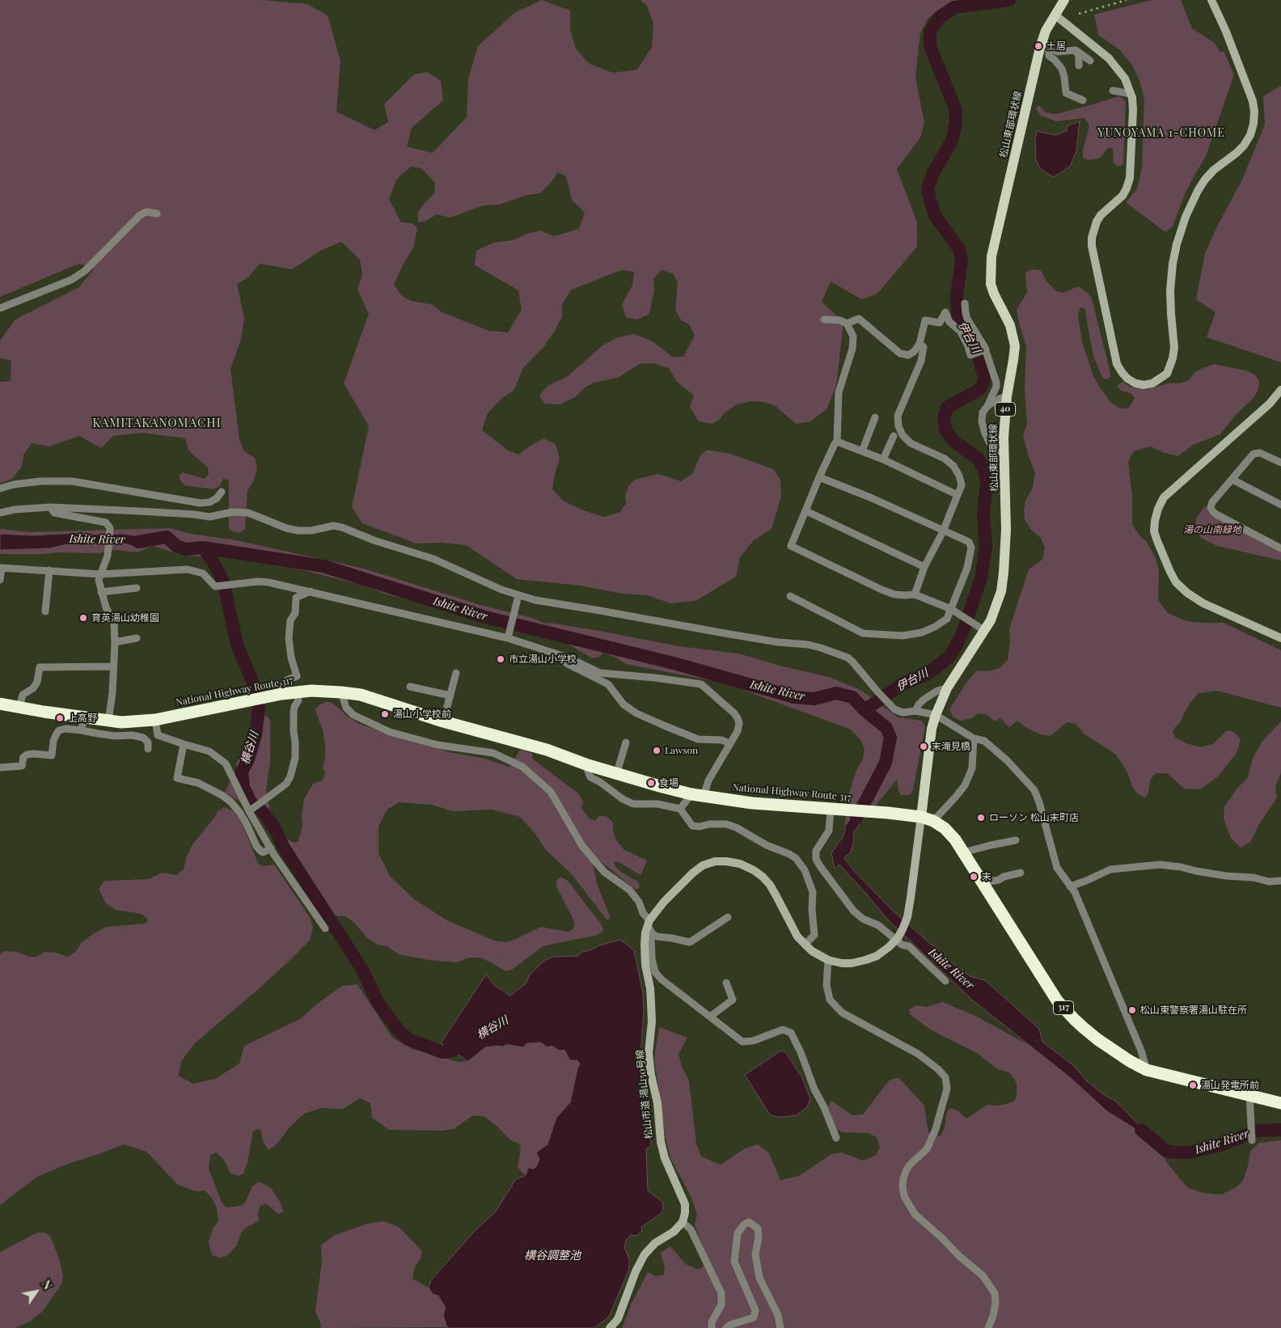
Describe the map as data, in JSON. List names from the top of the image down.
{
  "streets": {
    "highway": ["National Highway Route 317", "317"],
    "main road": ["松山東部環状線", "40"],
    "street": ["松山市道 湯山50号線"]
  },
  "crossings": [
    ["松山東部環状線", "National Highway Route 317"]
  ],
  "districts": ["YUNOYAMA 1-CHOME", "KAMITAKANOMACHI"],
  "water": [
    "伊台川",
    "Ishite River",
    "横谷川",
    "横谷調整池"
  ],
  "parks": ["湯の山南緑地"],
  "places": [
    "土居",
    "育英湯山幼稚園",
    "市立湯山小学校",
    "湯山小学校前",
    "上高野",
    "末滝見橋",
    "Lawson",
    "食場",
    "ローソン 松山末町店",
    "末",
    "松山東警察署湯山駐在所",
    "湯山発電所前"
  ],
  "north": "top right"
}
